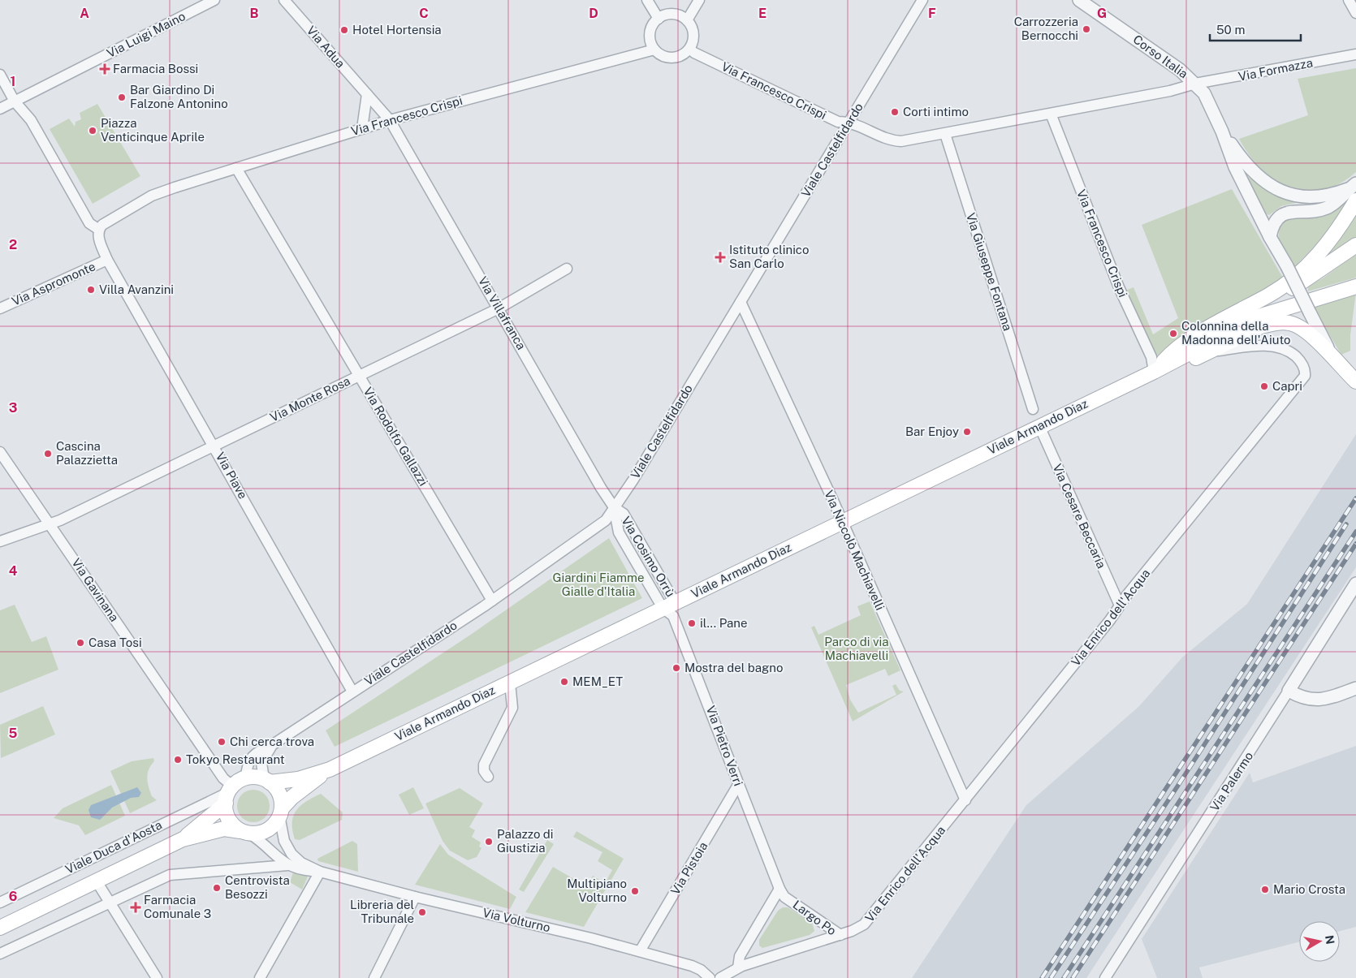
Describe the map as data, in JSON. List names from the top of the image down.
{
  "streets": {
    "main road": ["Viale Armando Diaz", "Viale Duca d'Aosta"],
    "street": [
      "Via Luigi Maino",
      "Via Adua",
      "Corso Italia",
      "Via Formazza",
      "Via Francesco Crispi",
      "Viale Castelfidardo",
      "Via Giuseppe Fontana",
      "Via Aspromonte",
      "Via Villafranca",
      "Via Monte Rosa",
      "Via Rodolfo Gallazzi",
      "Via Piave",
      "Via Cesare Beccaria",
      "Via Niccolò Machiavelli",
      "Via Cosimo Orrù",
      "Via Gavinana",
      "Via Enrico dell'Acqua",
      "Via Pietro Verri",
      "Via Palermo",
      "Via Pistoia",
      "Largo Po",
      "Via Volturno"
    ]
  },
  "crossings": [
    ["Via Adua", "Via Francesco Crispi"],
    ["Via Adua", "Via Villafranca"],
    ["Corso Italia", "Via Formazza"],
    ["Corso Italia", "Via Francesco Crispi"],
    ["Via Formazza", "Via Francesco Crispi"],
    ["Via Francesco Crispi", "Viale Castelfidardo"],
    ["Via Francesco Crispi", "Via Giuseppe Fontana"],
    ["Via Francesco Crispi", "Via Villafranca"],
    ["Via Francesco Crispi", "Viale Armando Diaz"],
    ["Via Francesco Crispi", "Via Rodolfo Gallazzi"],
    ["Viale Castelfidardo", "Via Villafranca"],
    ["Viale Castelfidardo", "Viale Armando Diaz"],
    ["Viale Castelfidardo", "Via Rodolfo Gallazzi"],
    ["Viale Castelfidardo", "Via Piave"],
    ["Viale Castelfidardo", "Via Niccolò Machiavelli"],
    ["Viale Castelfidardo", "Via Cosimo Orrù"],
    ["Viale Castelfidardo", "Via Gavinana"],
    ["Viale Castelfidardo", "Viale Duca d'Aosta"],
    ["Via Aspromonte", "Via Piave"],
    ["Via Villafranca", "Via Monte Rosa"],
    ["Via Villafranca", "Via Cosimo Orrù"],
    ["Via Monte Rosa", "Via Rodolfo Gallazzi"],
    ["Via Monte Rosa", "Via Piave"],
    ["Via Monte Rosa", "Via Gavinana"],
    ["Viale Armando Diaz", "Via Cesare Beccaria"],
    ["Viale Armando Diaz", "Via Niccolò Machiavelli"],
    ["Viale Armando Diaz", "Via Cosimo Orrù"],
    ["Viale Armando Diaz", "Via Gavinana"],
    ["Viale Armando Diaz", "Via Pietro Verri"],
    ["Viale Armando Diaz", "Viale Duca d'Aosta"],
    ["Via Cesare Beccaria", "Via Enrico dell'Acqua"],
    ["Via Niccolò Machiavelli", "Via Enrico dell'Acqua"],
    ["Via Cosimo Orrù", "Via Pietro Verri"],
    ["Via Gavinana", "Viale Duca d'Aosta"],
    ["Via Enrico dell'Acqua", "Largo Po"],
    ["Via Pietro Verri", "Via Pistoia"],
    ["Via Pietro Verri", "Largo Po"],
    ["Via Pistoia", "Via Volturno"]
  ],
  "parks": ["Giardini Fiamme Gialle d'Italia", "Parco di via Machiavelli"],
  "places": {
    "other": [
      "Carrozzeria Bernocchi",
      "Hotel Hortensia",
      "Bar Giardino Di Falzone Antonino",
      "Corti intimo",
      "Piazza Venticinque Aprile",
      "Villa Avanzini",
      "Colonnina della Madonna dell'Aiuto",
      "Capri",
      "Bar Enjoy",
      "Cascina Palazzietta",
      "il... Pane",
      "Casa Tosi",
      "Mostra del bagno",
      "MEM_ET",
      "Chi cerca trova",
      "Tokyo Restaurant",
      "Palazzo di Giustizia",
      "Centrovista Besozzi",
      "Mario Crosta",
      "Multipiano Volturno",
      "Libreria del Tribunale"
    ],
    "health": ["Farmacia Bossi", "Istituto clinico San Carlo", "Farmacia Comunale 3"]
  },
  "scale_bar": "50 m",
  "north": "right",
  "grid": {
    "columns": [
      "A",
      "B",
      "C",
      "D",
      "E",
      "F",
      "G"
    ],
    "rows": [
      "1",
      "2",
      "3",
      "4",
      "5",
      "6"
    ]
  }
}
